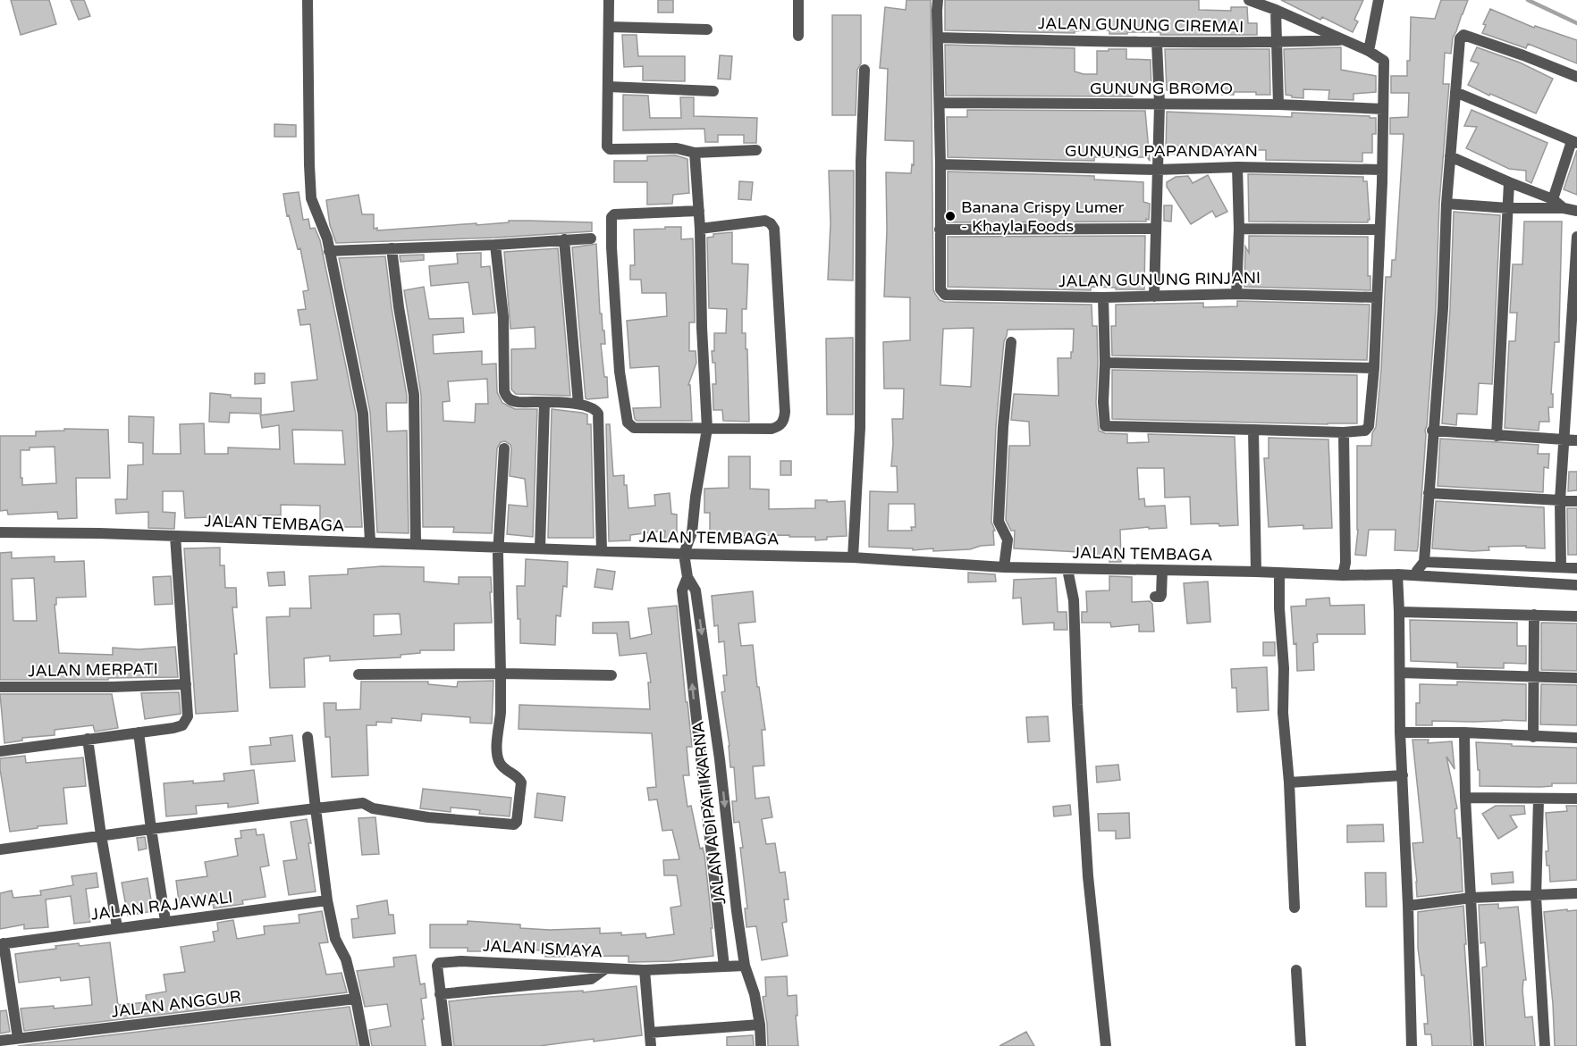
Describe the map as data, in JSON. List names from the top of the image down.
{
  "streets": {
    "street": [
      "JALAN GUNUNG CIREMAI",
      "GUNUNG BROMO",
      "GUNUNG PAPANDAYAN",
      "JALAN GUNUNG RINJANI",
      "JALAN TEMBAGA",
      "JALAN MERPATI",
      "JALAN ADIPATI KARNA",
      "JALAN RAJAWALI",
      "JALAN ISMAYA",
      "JALAN ANGGUR"
    ]
  },
  "crossings": [
    ["JALAN TEMBAGA", "JALAN ADIPATI KARNA"],
    ["JALAN ADIPATI KARNA", "JALAN ISMAYA"]
  ],
  "places": ["Banana Crispy Lumer - Khayla Foods"]
}
